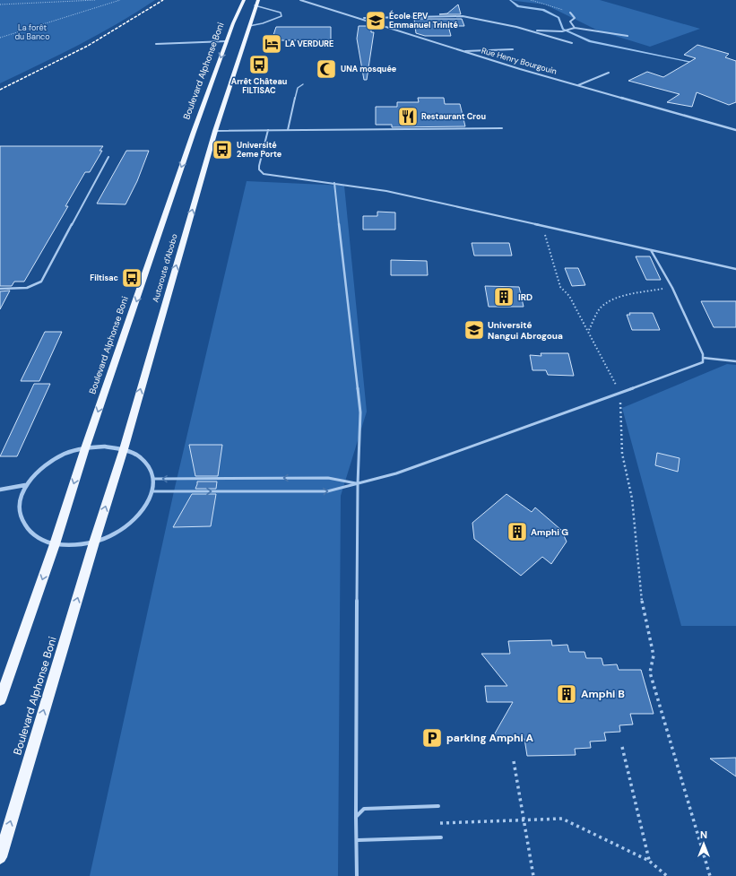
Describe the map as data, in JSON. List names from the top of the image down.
{
  "streets": {
    "main road": ["Boulevard Alphonse Boni", "Autoroute d'Abobo"],
    "street": ["Rue Henry Bourgouin"]
  },
  "crossings": [
    ["Boulevard Alphonse Boni", "Autoroute d'Abobo"]
  ],
  "one_way": ["Autoroute d'Abobo"],
  "parks": ["La forêt du Banco"],
  "places": {
    "school or university": ["École EPV Emmanuel Trinité", "Université Nangui Abrogoua"],
    "hotel": ["LA VERDURE"],
    "bus stop": ["Arrêt Château FILTISAC", "Université 2eme Porte", "Filtisac"],
    "mosque": ["UNA mosquée"],
    "restaurant": ["Restaurant Crou"],
    "building": ["IRD", "Amphi G", "Amphi B"],
    "parking": ["parking Amphi A"]
  },
  "north": "top"
}
